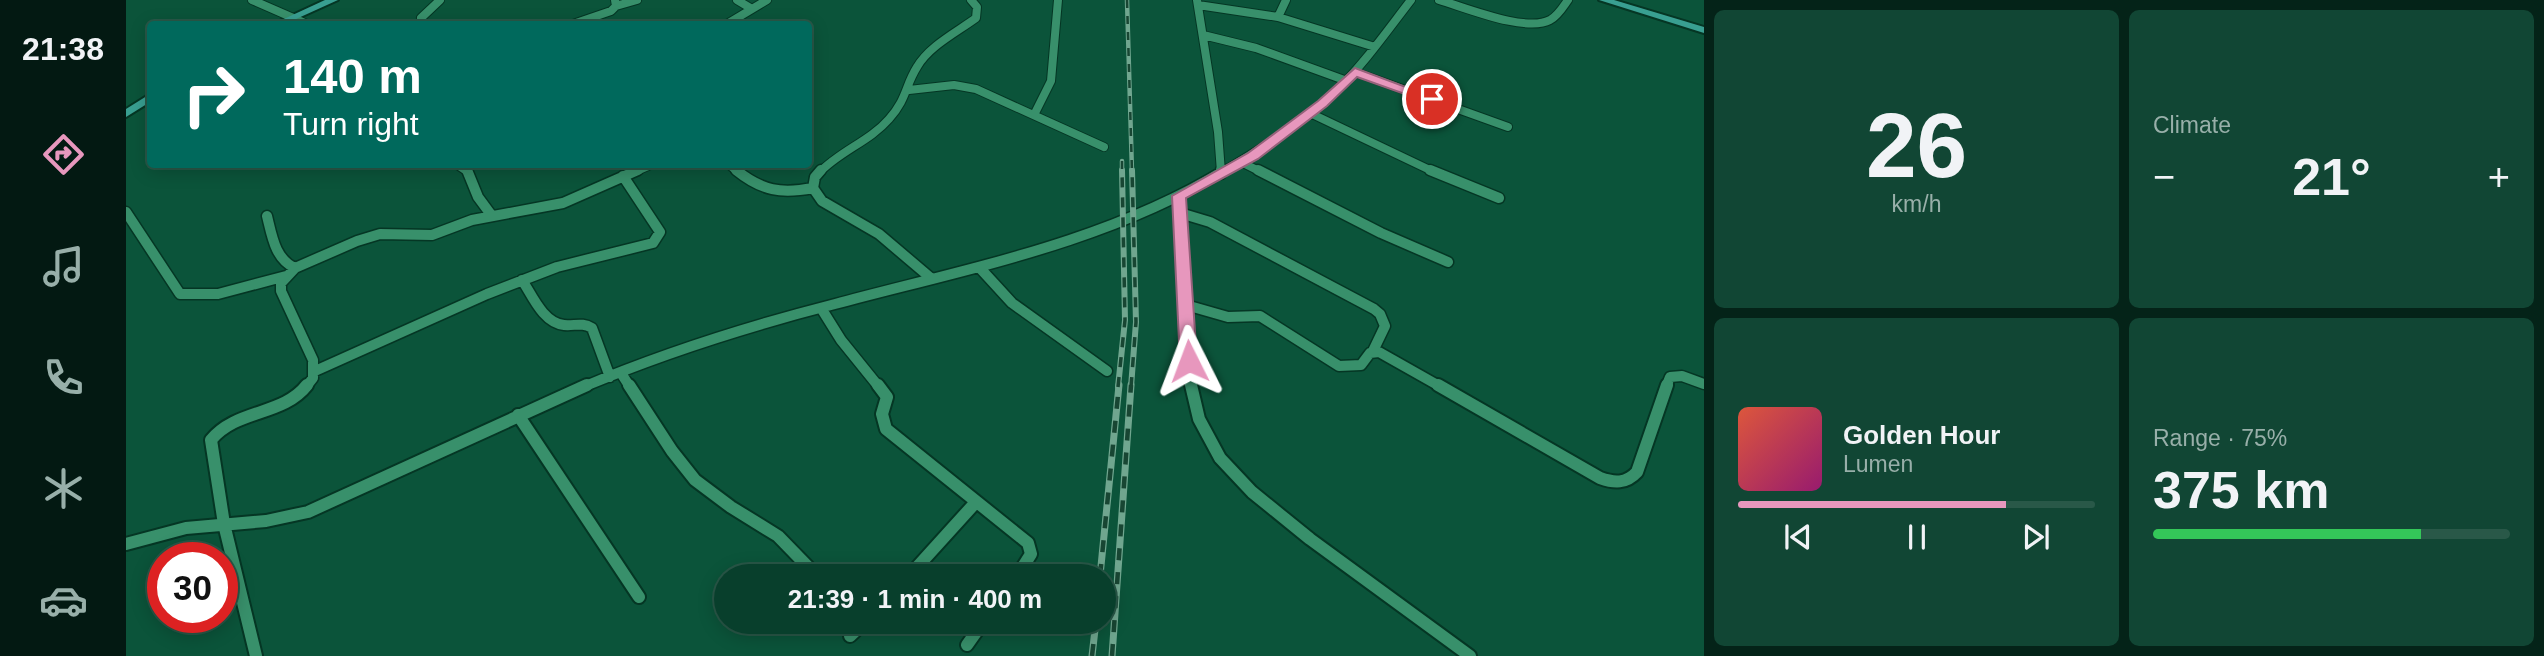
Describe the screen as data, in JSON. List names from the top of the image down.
{
  "page": {
    "tabs": "21:38",
    "tile": [
      ["26", "km/h"],
      "Climate",
      ["Range · 75%", "375 km"]
    ],
    "turn": ["140 m", "Turn right"],
    "heat": ["−", "21°", "+"],
    "song": ["Golden Hour", "Lumen"],
    "limit": "30",
    "trip": "21:39 · 1 min · 400 m"
  }
}
